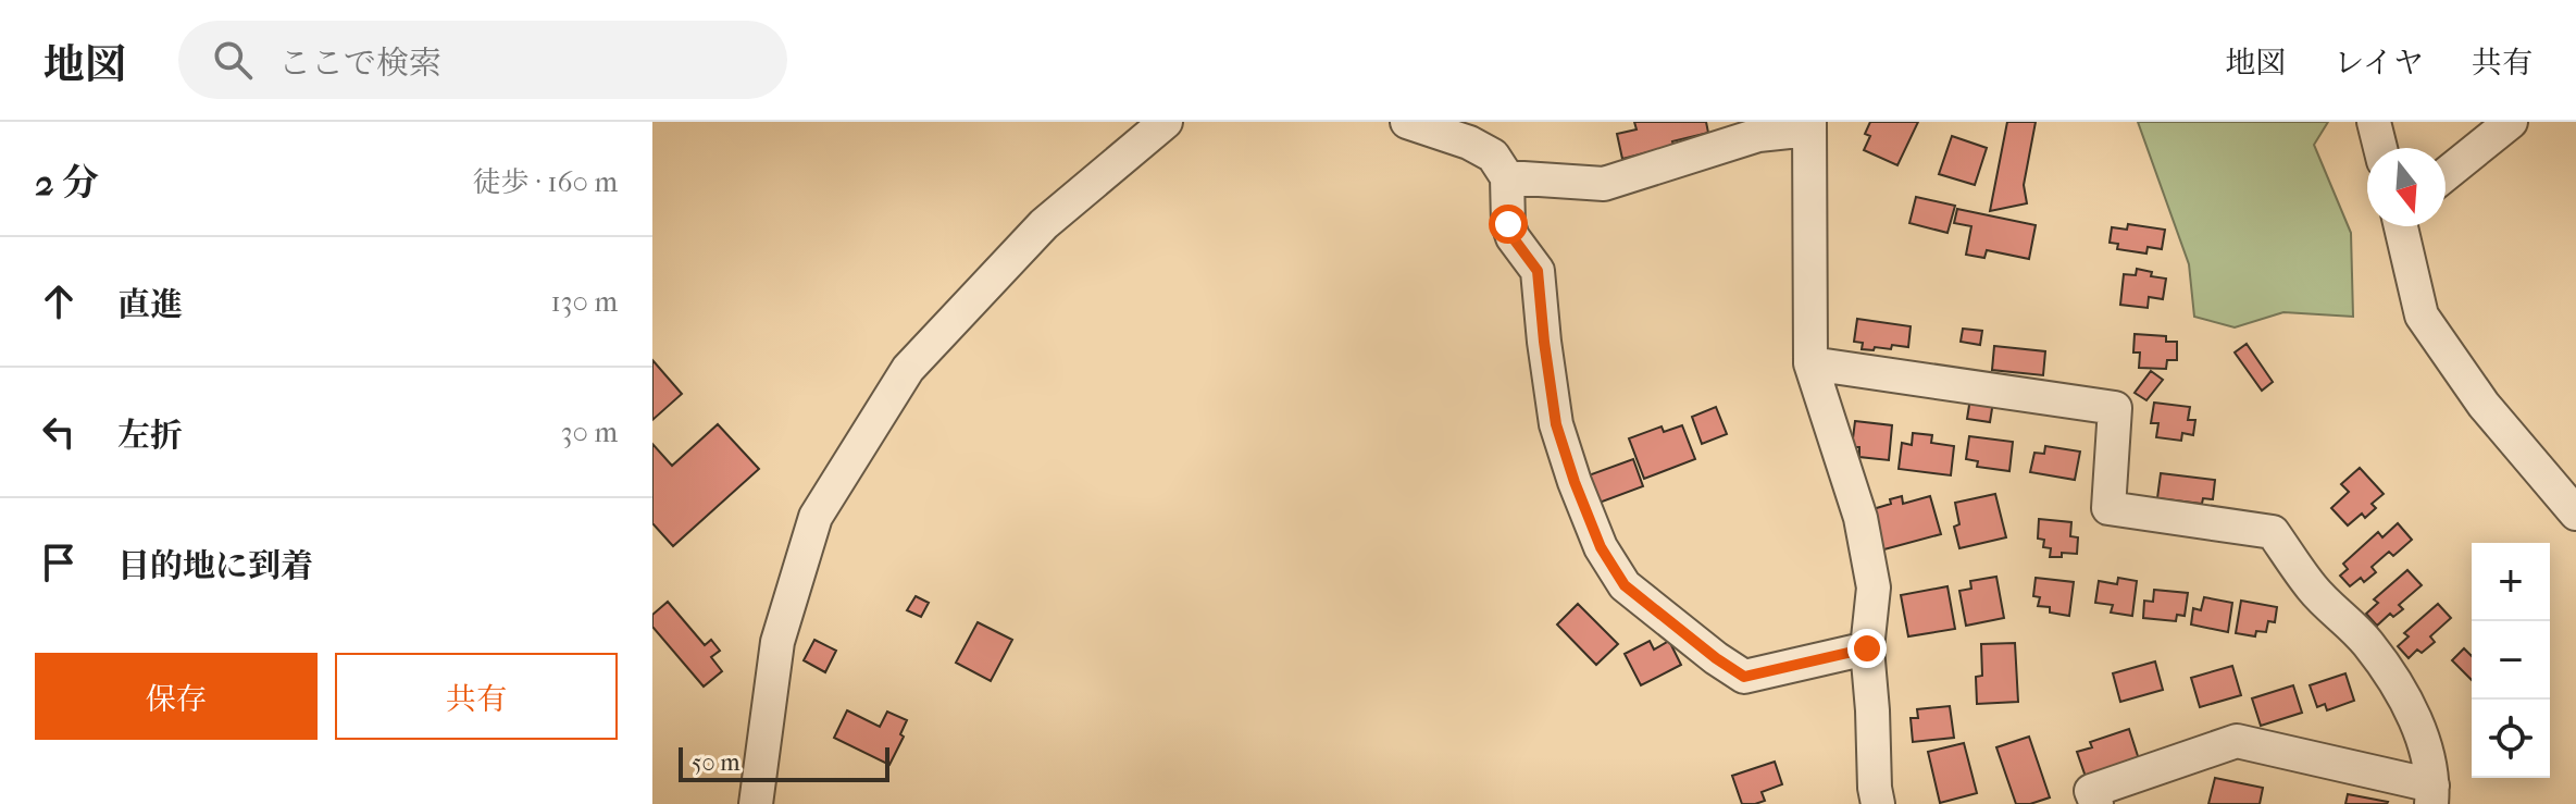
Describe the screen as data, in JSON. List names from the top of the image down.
{
  "scale_bar": "50 m",
  "north": "bottom",
  "page": {
    "header": "地図",
    "search": "ここで検索",
    "nav": ["地図", "レイヤ", "共有"],
    "heading": ["2 分", "徒歩 · 160 m"],
    "list": [
      ["直進", "130 m"],
      ["左折", "30 m"],
      "目的地に到着"
    ],
    "map_buttons": ["+", "−"],
    "buttons": ["保存", "共有"],
    "scale": "50 m"
  }
}
